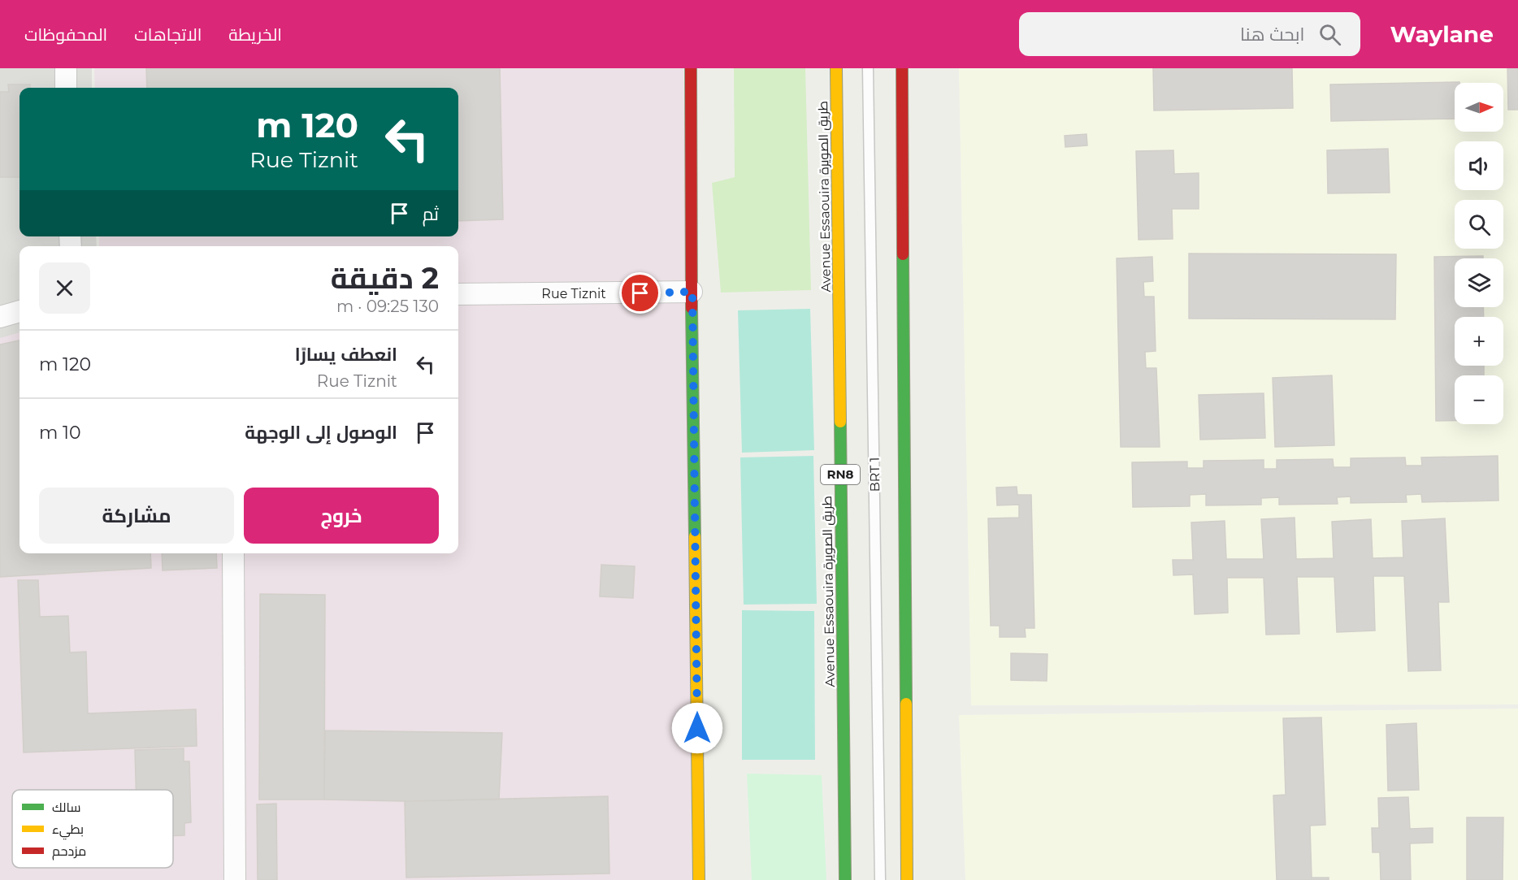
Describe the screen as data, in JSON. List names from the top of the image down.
{
  "streets": {
    "main road": ["Avenue Essaouira طريق الصويرة", "RN8"],
    "street": ["Rue Tiznit"],
    "lane": ["BRT 1"]
  },
  "legend": ["سالك", "بطيء", "مزدحم"],
  "north": "right",
  "page": {
    "header": "Waylane",
    "search": "ابحث هنا",
    "nav": ["الخريطة", "الاتجاهات", "المحفوظات"],
    "map_buttons": ["+", "−"],
    "turn": ["120 m", "Rue Tiznit"],
    "then": "ثم",
    "heading": ["2 دقيقة", "130 m · 09:25"],
    "list": [
      {
        "name": "انعطف يسارًا",
        "note": "Rue Tiznit",
        "value": "120 m"
      },
      {
        "name": "الوصول إلى الوجهة",
        "value": "10 m"
      }
    ],
    "buttons": ["خروج", "مشاركة"]
  }
}
